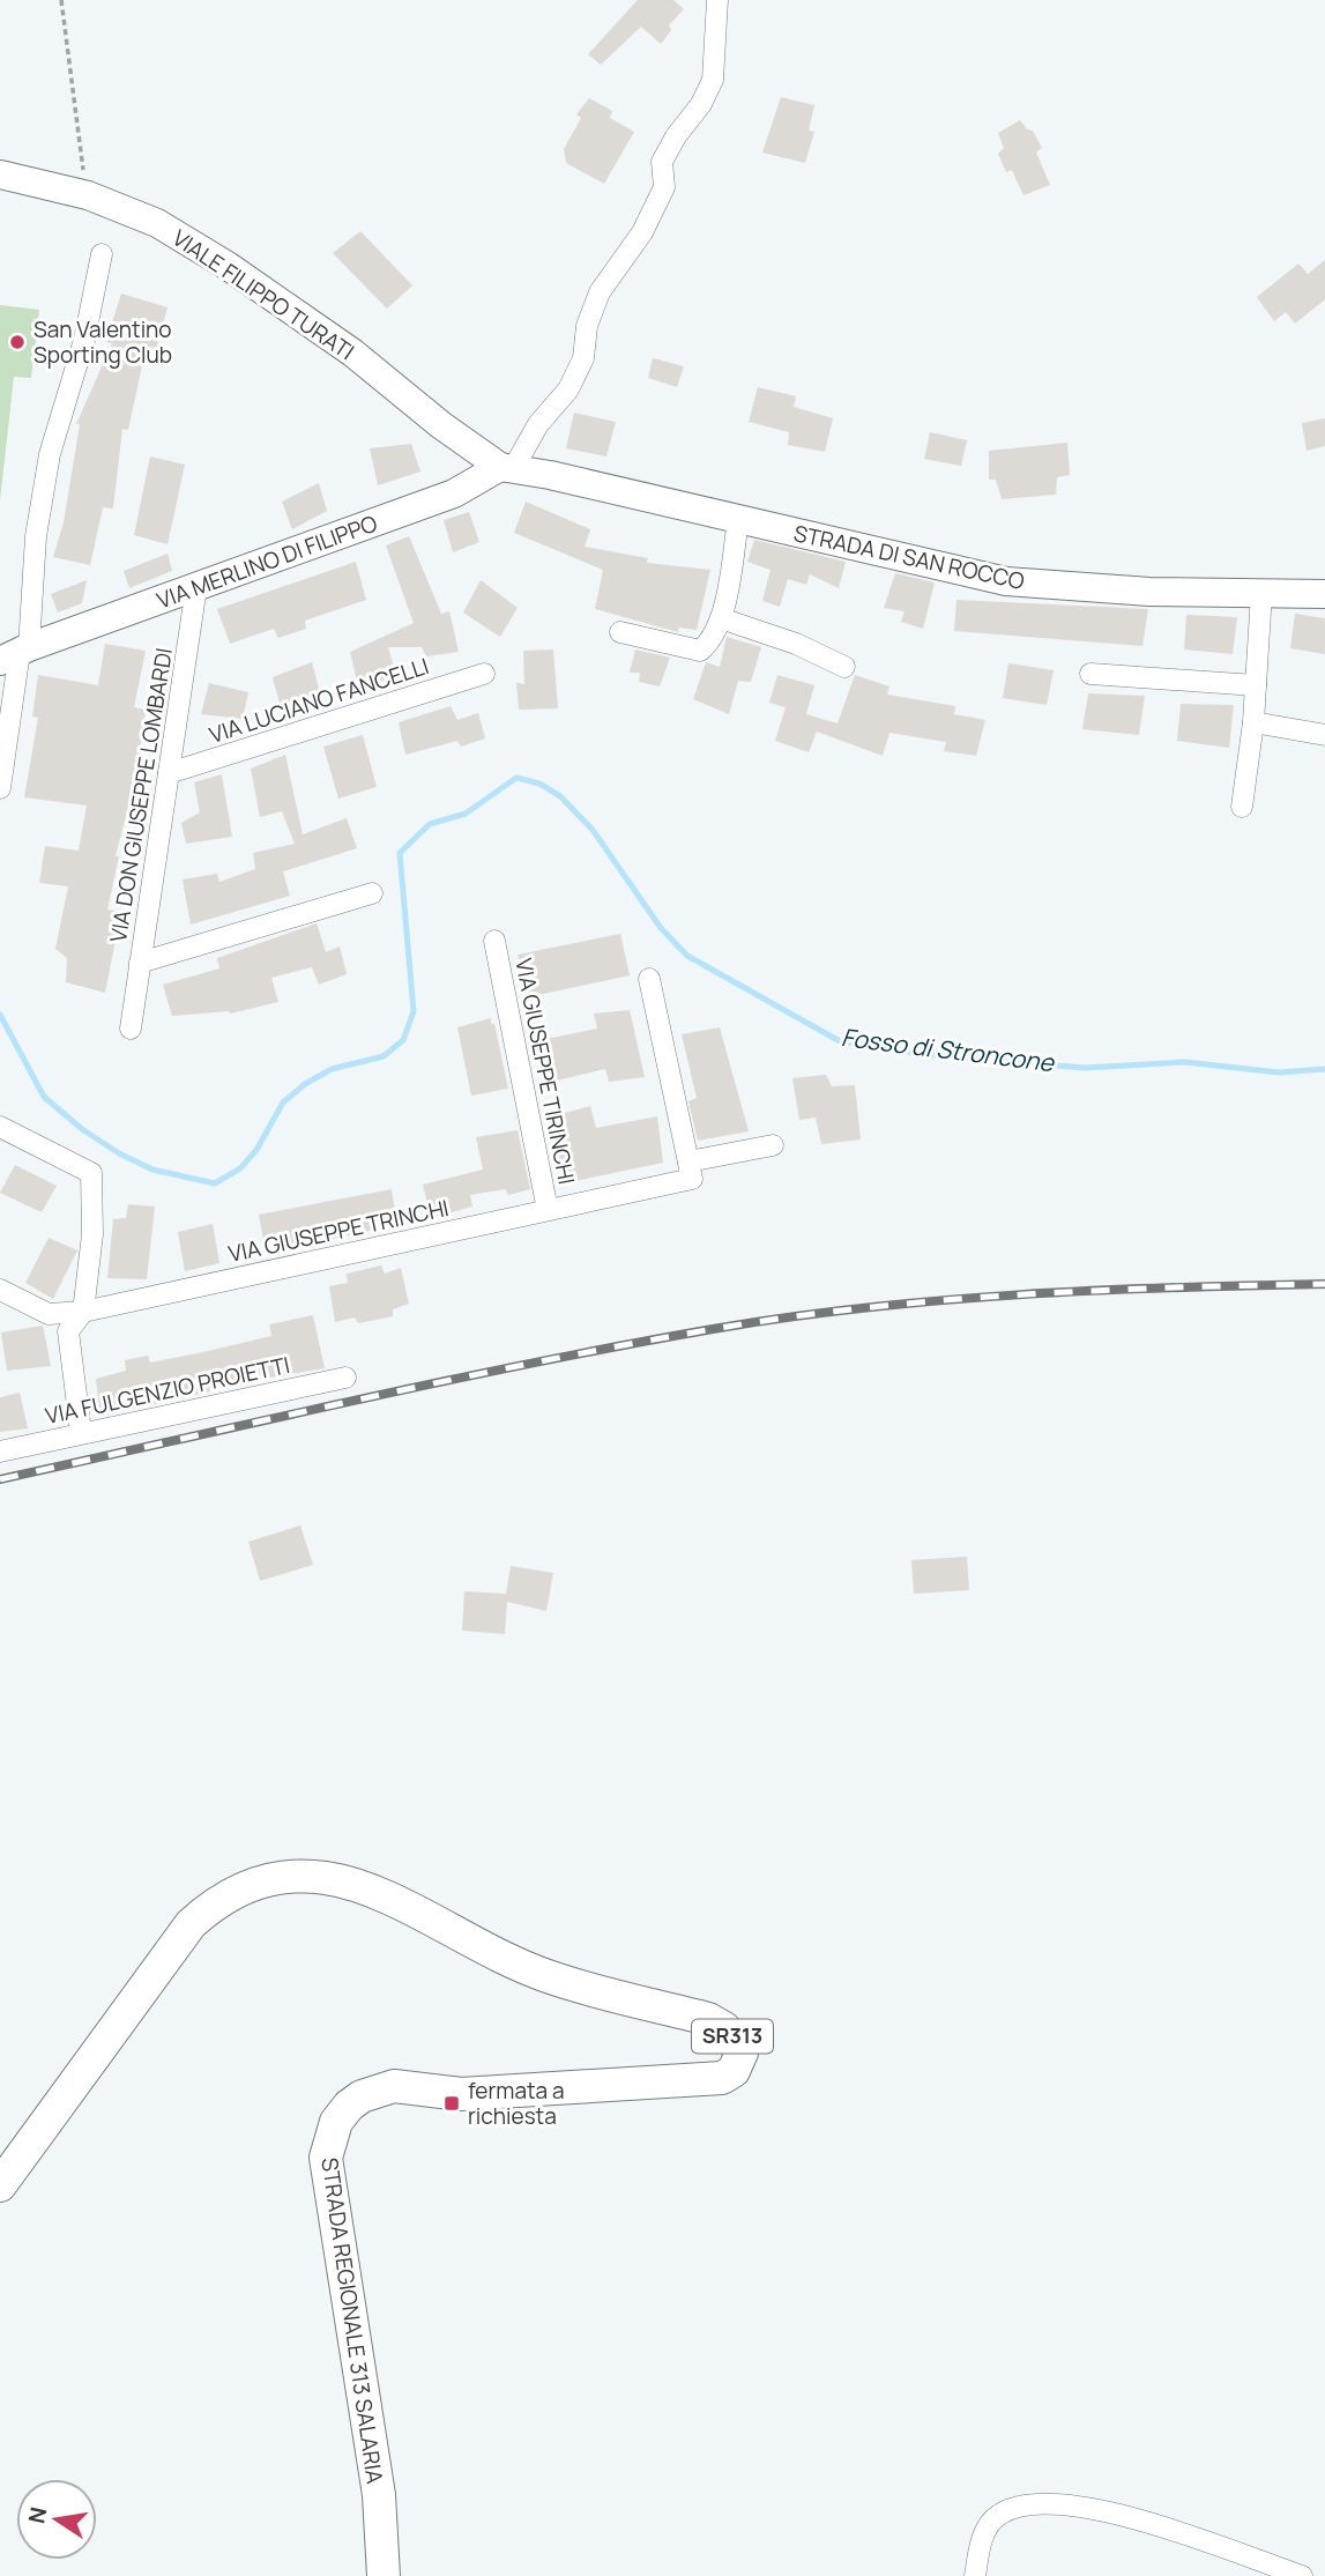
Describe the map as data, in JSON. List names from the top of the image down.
{
  "streets": {
    "main road": [
      "VIALE FILIPPO TURATI",
      "STRADA DI SAN ROCCO",
      "VIA MERLINO DI FILIPPO",
      "SR313",
      "STRADA REGIONALE 313 SALARIA"
    ],
    "street": [
      "VIA LUCIANO FANCELLI",
      "VIA DON GIUSEPPE LOMBARDI",
      "VIA GIUSEPPE TIRINCHI",
      "VIA GIUSEPPE TRINCHI",
      "VIA FULGENZIO PROIETTI"
    ]
  },
  "crossings": [
    ["VIALE FILIPPO TURATI", "STRADA DI SAN ROCCO"],
    ["VIALE FILIPPO TURATI", "VIA MERLINO DI FILIPPO"],
    ["STRADA DI SAN ROCCO", "VIA MERLINO DI FILIPPO"],
    ["VIA MERLINO DI FILIPPO", "VIA DON GIUSEPPE LOMBARDI"],
    ["VIA LUCIANO FANCELLI", "VIA DON GIUSEPPE LOMBARDI"],
    ["VIA GIUSEPPE TIRINCHI", "VIA GIUSEPPE TRINCHI"]
  ],
  "water": ["Fosso di Stroncone"],
  "places": {
    "other": ["San Valentino Sporting Club"],
    "transit": ["fermata a richiesta"]
  },
  "north": "left"
}
